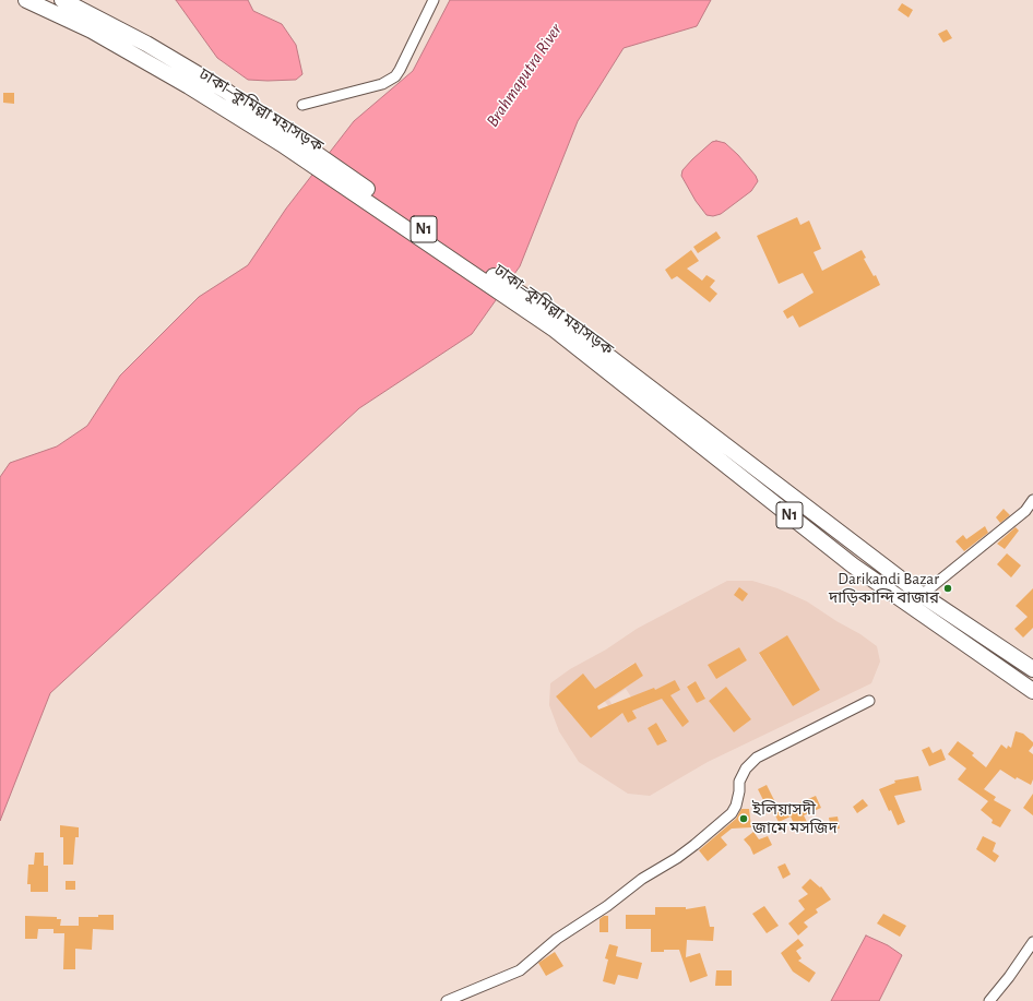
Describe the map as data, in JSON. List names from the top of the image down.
{
  "streets": {
    "highway": ["ঢাকা–কুমিল্লা মহাসড়ক", "N1"]
  },
  "water": ["Brahmaputra River"],
  "places": ["Darikandi Bazar দাড়িকান্দি বাজার", "ইলিয়াসদী জামে মসজিদ"]
}
